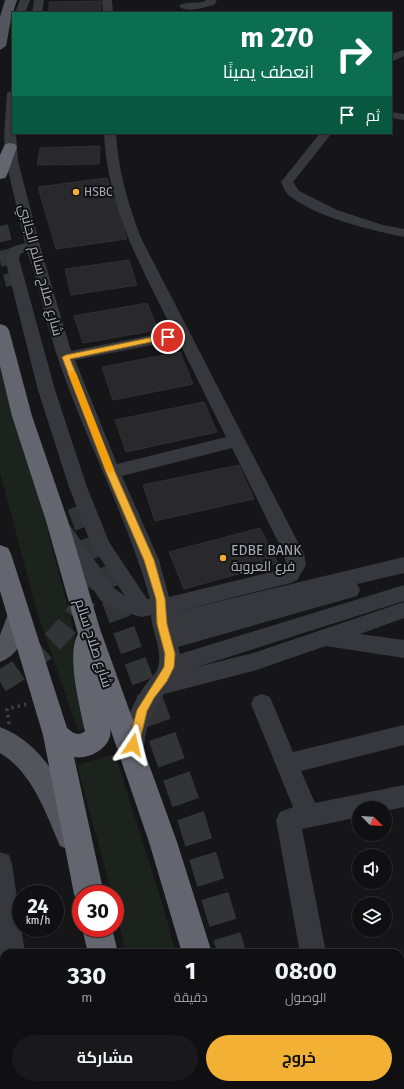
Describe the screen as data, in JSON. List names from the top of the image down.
{
  "streets": {
    "highway": ["شارع صلاح سالم"],
    "street": ["شارع صلاح سالم الجانبي"]
  },
  "places": ["HSBC", "EDBE BANK فرع العروبة"],
  "north": "bottom right",
  "page": {
    "turn": ["270 m", "انعطف يمينًا"],
    "then": "ثم",
    "speed": "24 km/h",
    "limit": "30",
    "eta": [
      "08:00",
      "الوصول",
      "1",
      "دقيقة",
      "330",
      "m"
    ],
    "buttons": ["خروج", "مشاركة"]
  }
}
